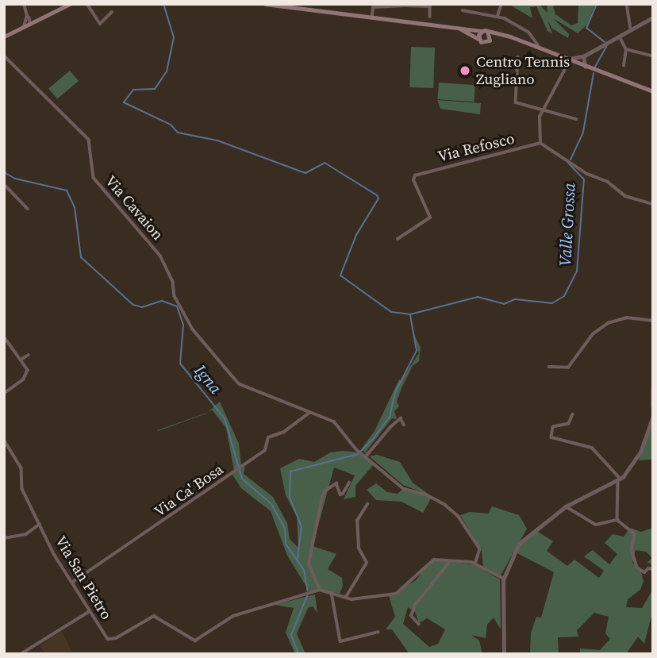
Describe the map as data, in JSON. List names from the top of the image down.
{
  "streets": {
    "street": [
      "Via Refosco",
      "Via Cavaion",
      "Via Ca' Bosa",
      "Via San Pietro"
    ]
  },
  "crossings": [
    ["Via Cavaion", "Via Ca' Bosa"],
    ["Via Ca' Bosa", "Via San Pietro"]
  ],
  "water": ["Valle Grossa", "Igna"],
  "places": ["Centro Tennis Zugliano"]
}
